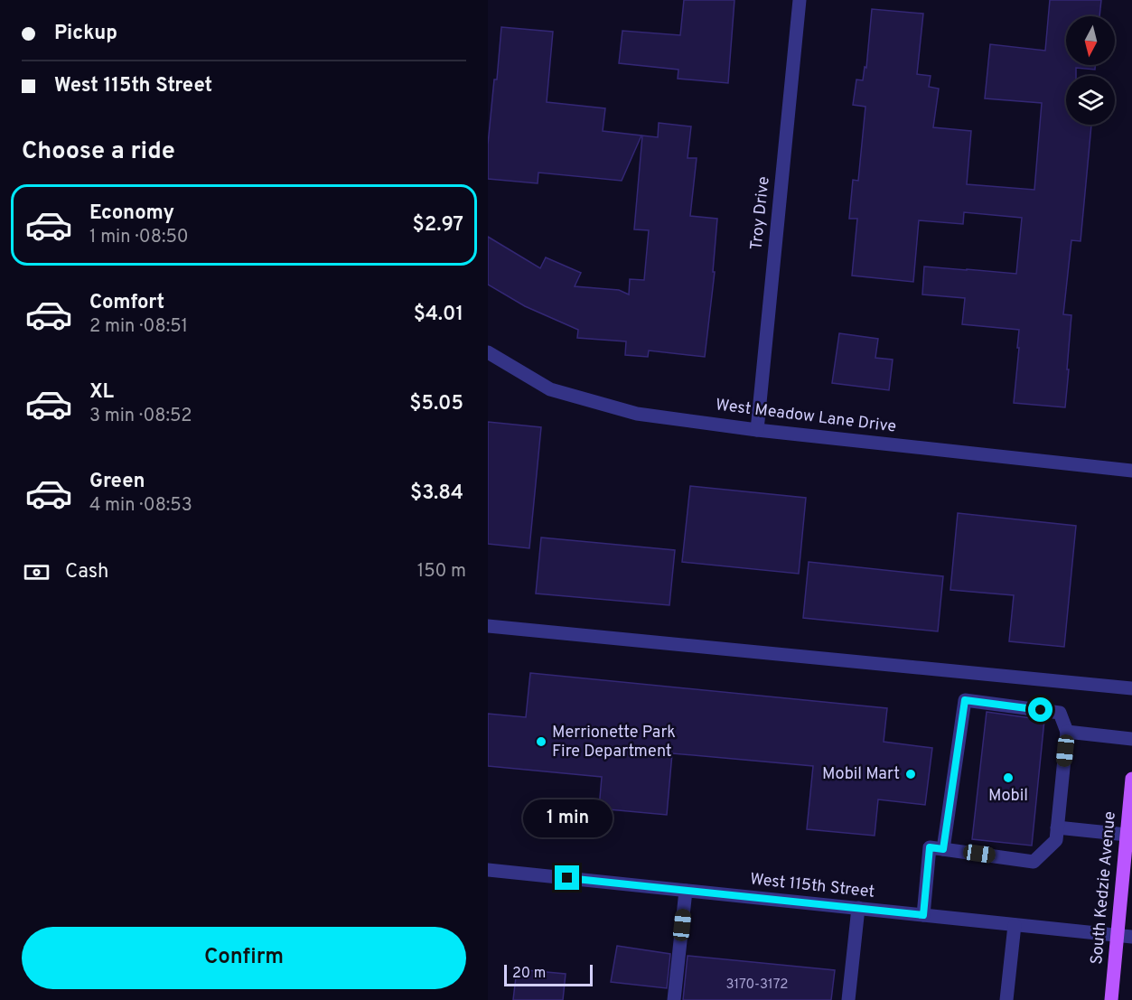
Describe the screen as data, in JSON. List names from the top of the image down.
{
  "streets": {
    "main road": ["South Kedzie Avenue"],
    "street": ["Troy Drive", "West Meadow Lane Drive", "West 115th Street"]
  },
  "crossings": [
    ["Troy Drive", "West Meadow Lane Drive"],
    ["West 115th Street", "South Kedzie Avenue"]
  ],
  "places": ["Merrionette Park Fire Department", "Mobil Mart", "Mobil"],
  "house_numbers": ["3170-3172"],
  "scale_bar": "20 m",
  "north": "bottom",
  "page": {
    "banner": ["Pickup", "West 115th Street"],
    "heading": "Choose a ride",
    "list": [
      {
        "name": "Economy",
        "note": "1 min · 08:50",
        "value": "$2.97"
      },
      {
        "name": "Comfort",
        "note": "2 min · 08:51",
        "value": "$4.01"
      },
      {
        "name": "XL",
        "note": "3 min · 08:52",
        "value": "$5.05"
      },
      {
        "name": "Green",
        "note": "4 min · 08:53",
        "value": "$3.84"
      }
    ],
    "pay": ["Cash", "150 m"],
    "bubble": "1 min",
    "buttons": "Confirm",
    "scale": "20 m"
  }
}
